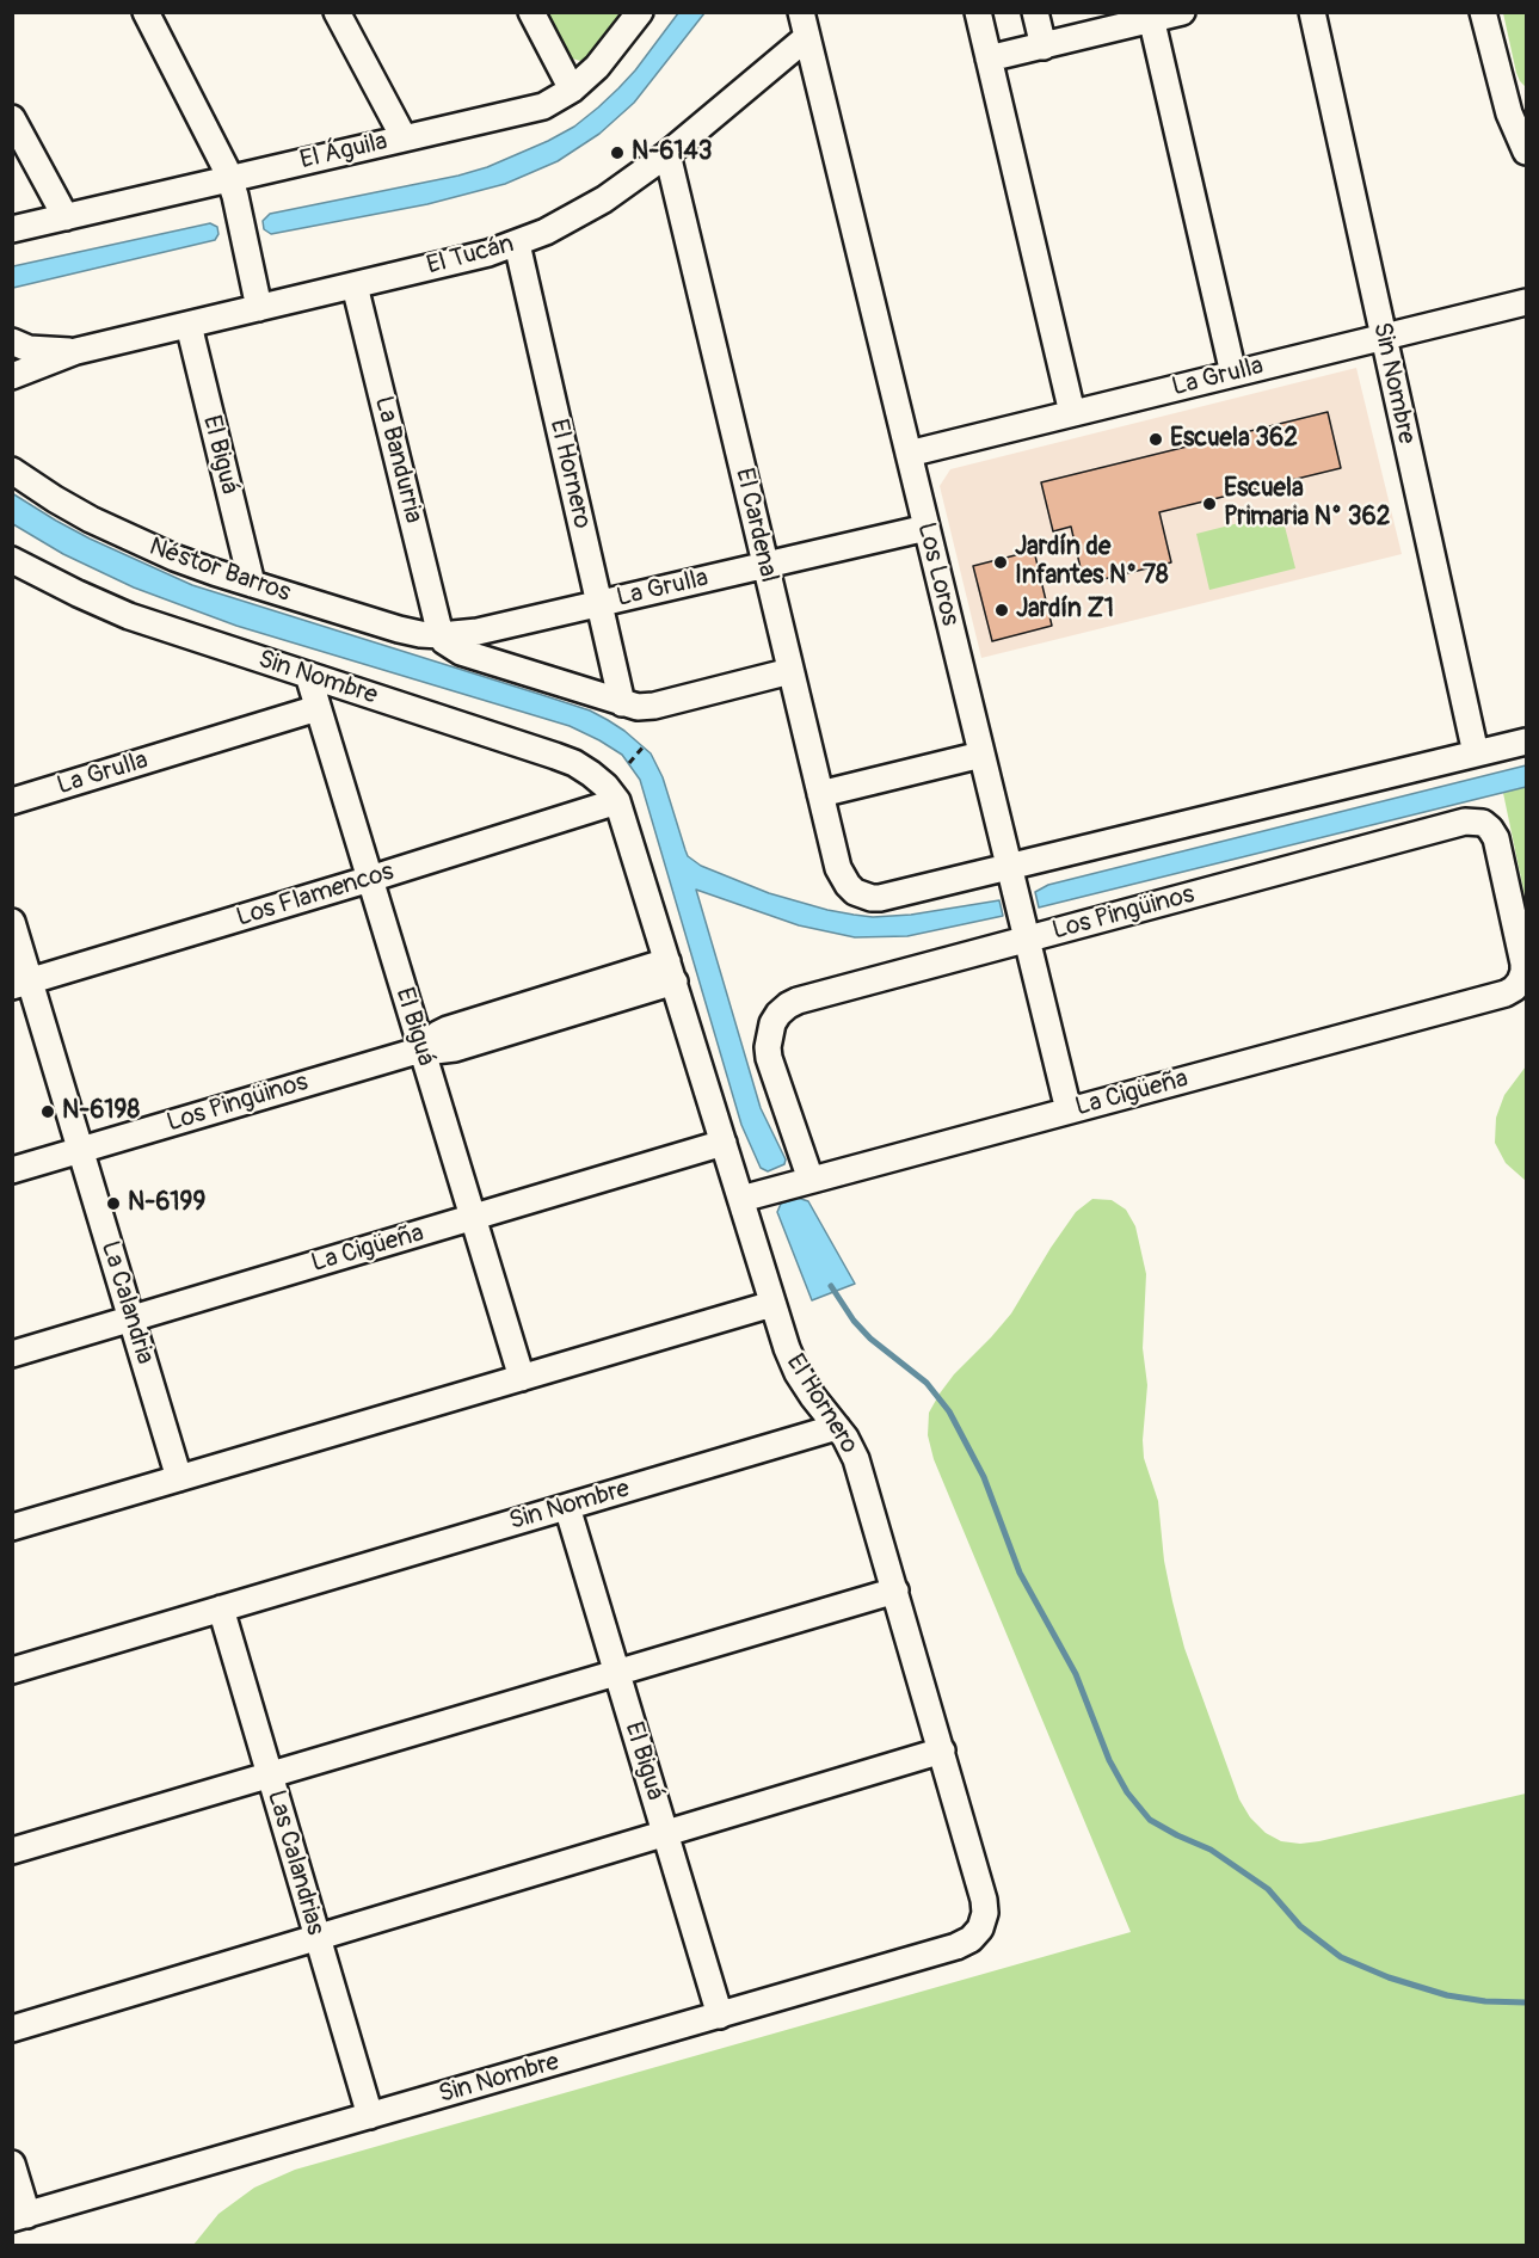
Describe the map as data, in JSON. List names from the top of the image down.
{
  "streets": {
    "street": [
      "El Águila",
      "El Tucán",
      "La Grulla",
      "Sin Nombre",
      "El Biguá",
      "La Bandurria",
      "El Hornero",
      "El Cardenal",
      "Néstor Barros",
      "Los Loros",
      "Los Flamencos",
      "Los Pingüinos",
      "La Cigüeña",
      "La Calandria",
      "Las Calandrias"
    ]
  },
  "crossings": [
    ["El Tucán", "El Biguá"],
    ["El Tucán", "La Bandurria"],
    ["El Tucán", "El Hornero"],
    ["El Tucán", "El Cardenal"],
    ["El Tucán", "Los Loros"],
    ["La Grulla", "Sin Nombre"],
    ["La Grulla", "El Biguá"],
    ["La Grulla", "La Bandurria"],
    ["La Grulla", "El Hornero"],
    ["La Grulla", "El Cardenal"],
    ["La Grulla", "Néstor Barros"],
    ["La Grulla", "Los Loros"],
    ["Sin Nombre", "El Biguá"],
    ["Sin Nombre", "El Hornero"],
    ["Sin Nombre", "Los Flamencos"],
    ["Sin Nombre", "Las Calandrias"],
    ["El Biguá", "Néstor Barros"],
    ["El Biguá", "Los Flamencos"],
    ["El Biguá", "Los Pingüinos"],
    ["El Biguá", "La Cigüeña"],
    ["La Bandurria", "Néstor Barros"],
    ["El Hornero", "Los Flamencos"],
    ["El Hornero", "Los Pingüinos"],
    ["El Hornero", "La Cigüeña"],
    ["El Cardenal", "Los Loros"],
    ["Los Loros", "Los Pingüinos"],
    ["Los Loros", "La Cigüeña"],
    ["Los Flamencos", "La Calandria"],
    ["Los Pingüinos", "La Cigüeña"],
    ["Los Pingüinos", "La Calandria"],
    ["La Cigüeña", "La Calandria"]
  ],
  "places": [
    "N-6143",
    "Escuela 362",
    "Escuela Primaria N° 362",
    "Jardín de Infantes N° 78",
    "Jardín Z1",
    "N-6198",
    "N-6199"
  ]
}
